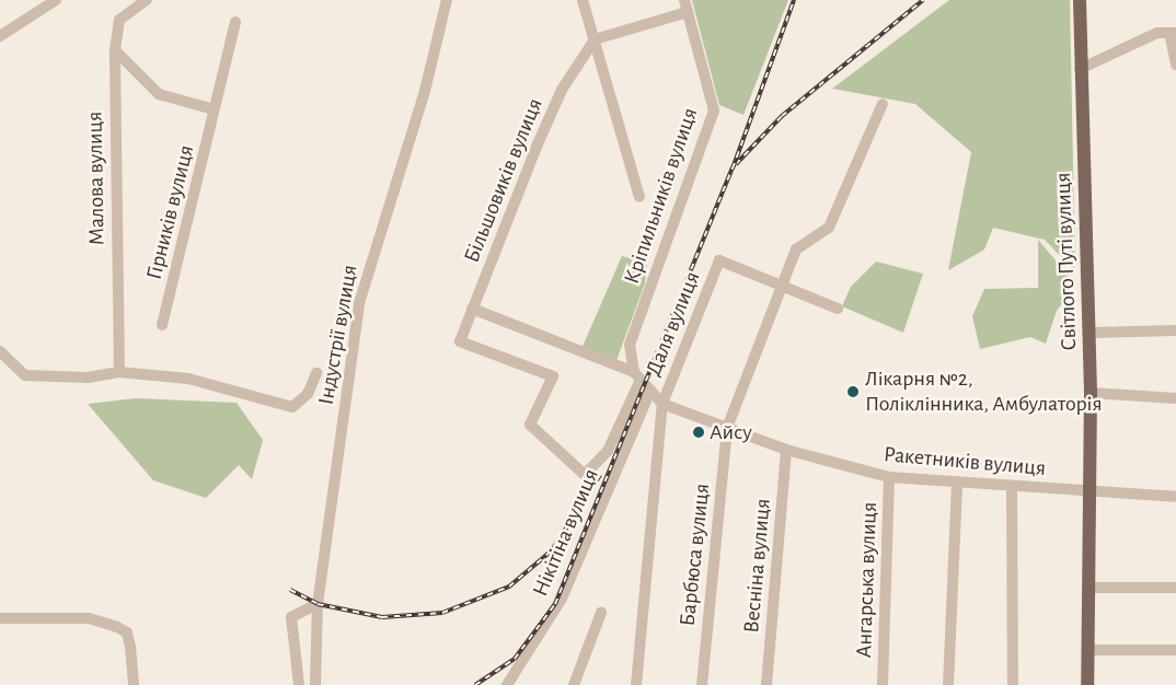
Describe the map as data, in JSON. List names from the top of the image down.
{
  "streets": {
    "main road": ["Світлого Путі вулиця"],
    "street": [
      "Малова вулиця",
      "Більшовиків вулиця",
      "Кріпильників вулиця",
      "Гірників вулиця",
      "Даля вулиця",
      "Індустрії вулиця",
      "Ракетників вулиця",
      "Нікітіна вулиця",
      "Барбюса вулиця",
      "Весніна вулиця",
      "Ангарська вулиця"
    ]
  },
  "crossings": [
    ["Більшовиків вулиця", "Кріпильників вулиця"],
    ["Світлого Путі вулиця", "Ракетників вулиця"],
    ["Даля вулиця", "Ракетників вулиця"],
    ["Ракетників вулиця", "Барбюса вулиця"],
    ["Ракетників вулиця", "Весніна вулиця"],
    ["Ракетників вулиця", "Ангарська вулиця"]
  ],
  "places": ["Лікарня №2, Поліклінника, Амбулаторія", "Айсу"]
}
